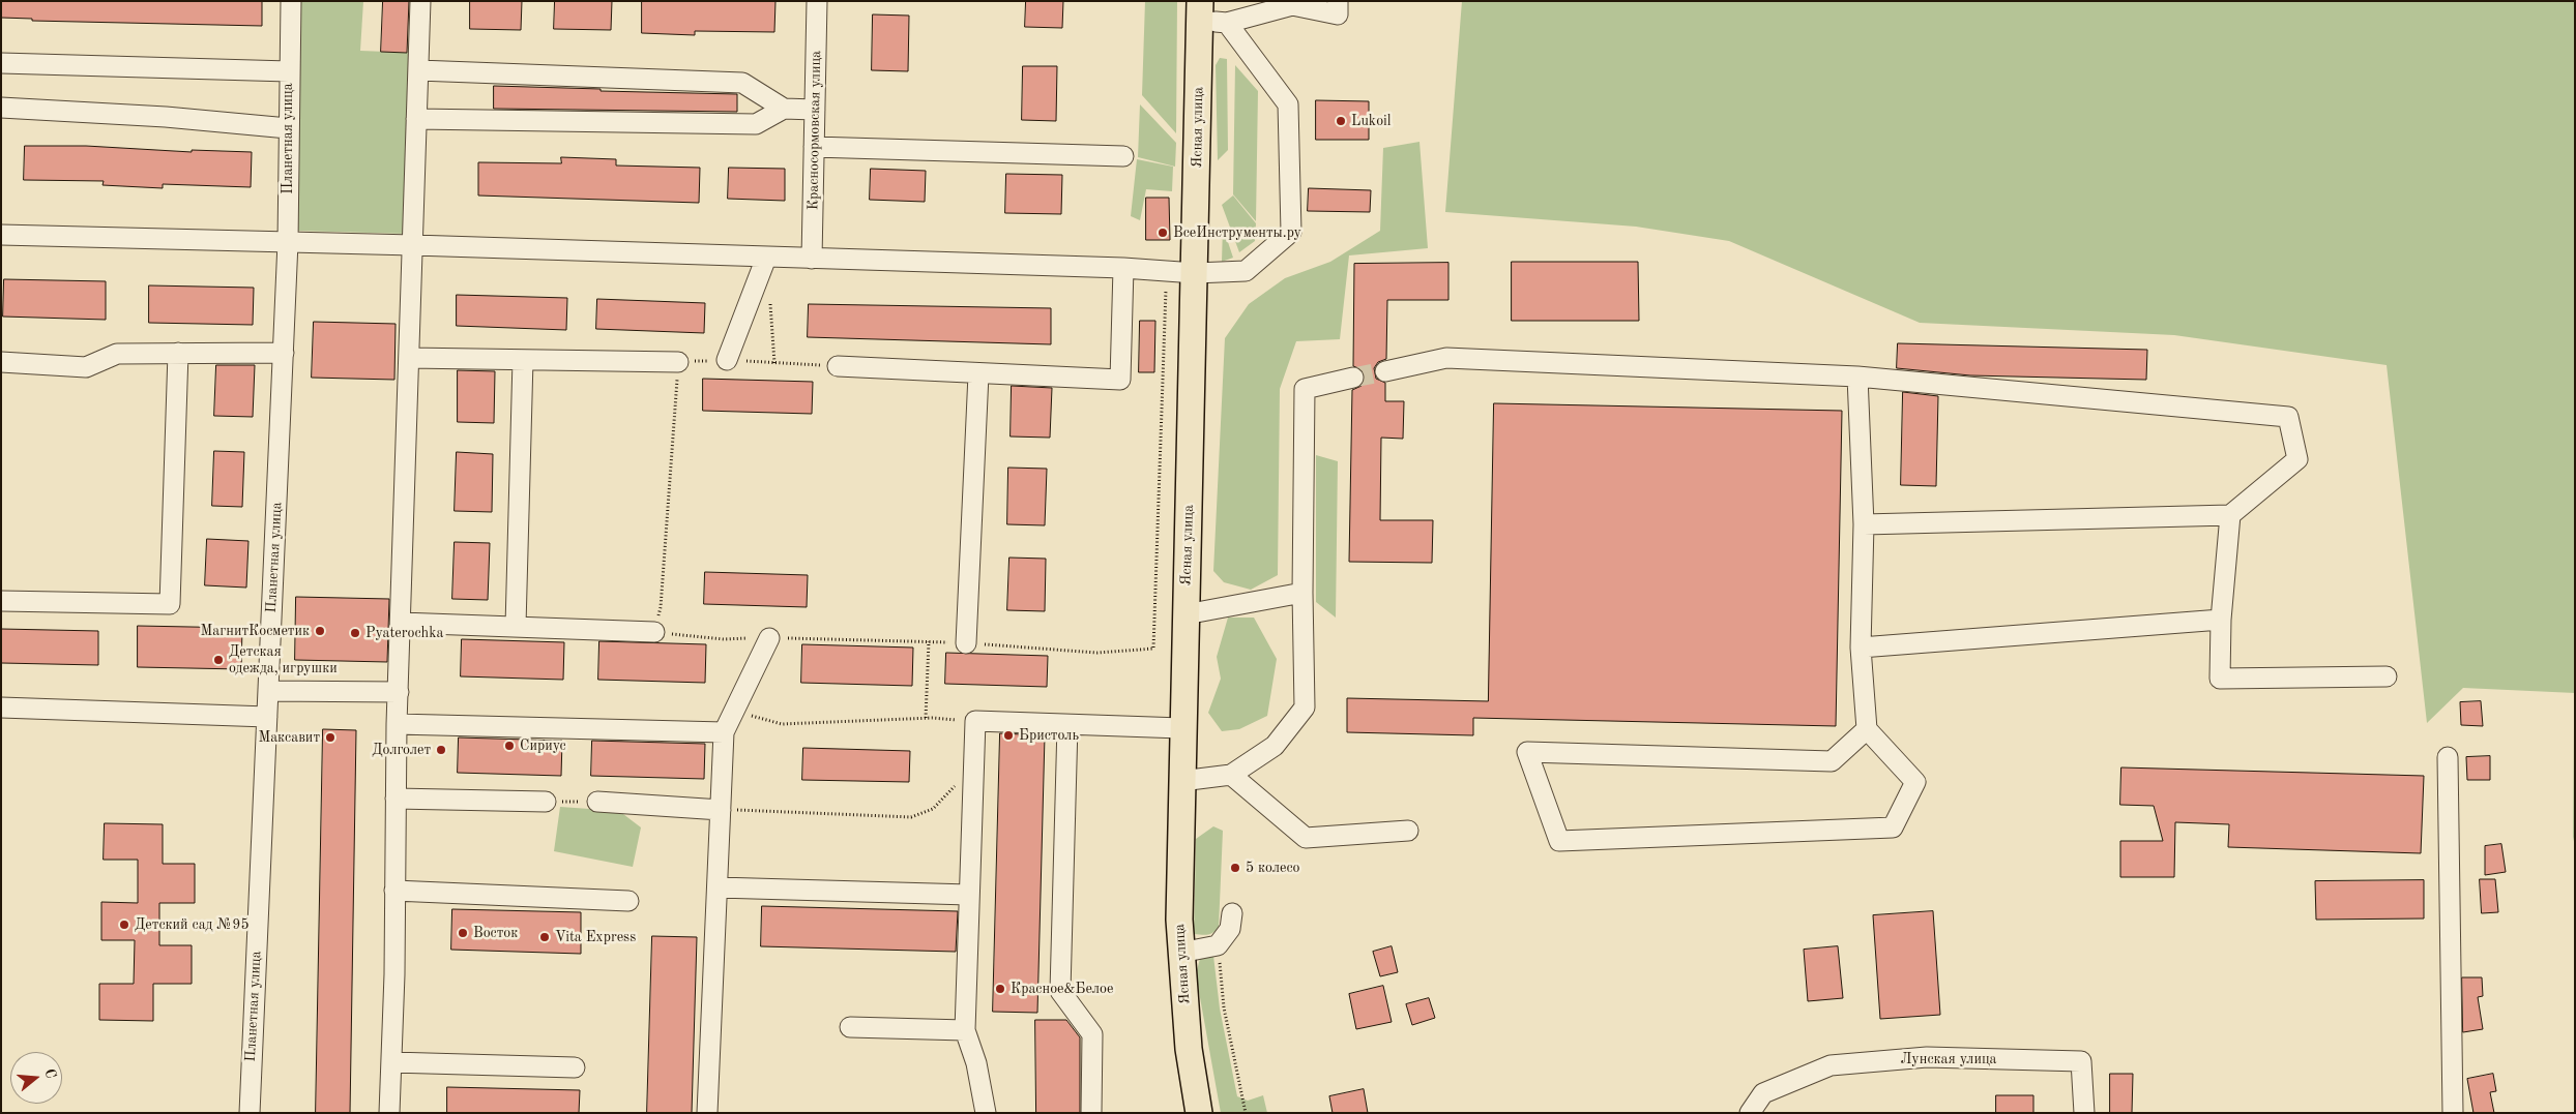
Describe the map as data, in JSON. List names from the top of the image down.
{
  "streets": {
    "main road": ["Ясная улица"],
    "street": ["Красносормовская улица", "Планетная улица", "Лунская улица"]
  },
  "places": [
    "Lukoil",
    "ВсеИнструменты.ру",
    "МагнитКосметик",
    "Pyaterochka",
    "Детская одежда, игрушки",
    "Бристоль",
    "Максавит",
    "Сириус",
    "Долголет",
    "5 колесо",
    "Детский сад №95",
    "Восток",
    "Vita Express",
    "Красное&Белое"
  ],
  "north": "right"
}
